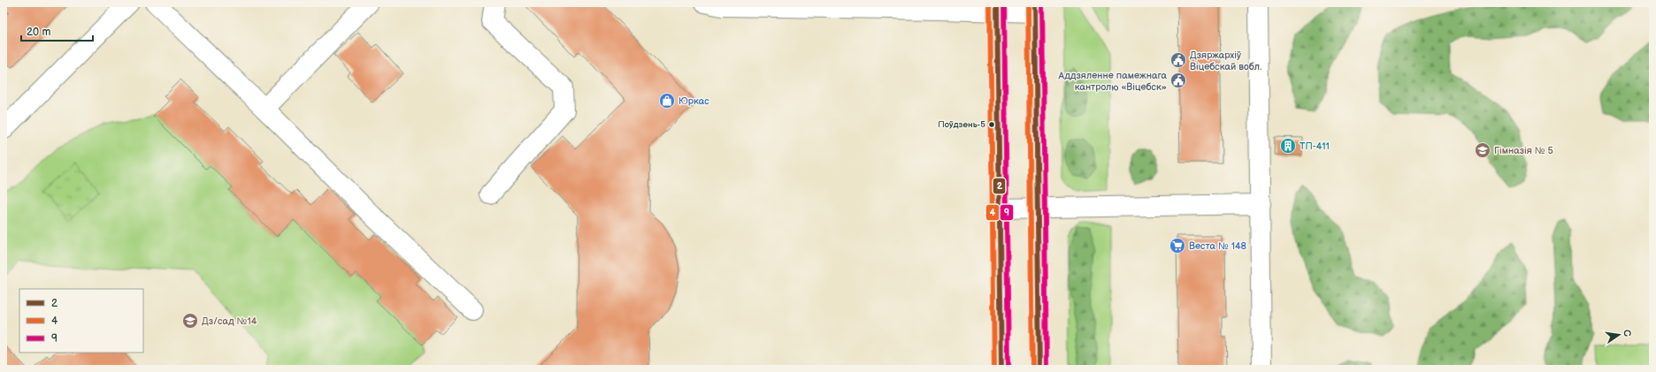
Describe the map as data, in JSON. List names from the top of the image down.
{
  "places": {
    "public building": ["Дзяржархіў Віцебскай вобл.", "Аддзяленне памежнага кантролю «Віцебск»"],
    "shop": ["Юркас"],
    "other": ["Поўдзень-5"],
    "building": ["ТП-411"],
    "school or university": ["Гімназія № 5", "Дз/сад №14"],
    "supermarket": ["Веста № 148"]
  },
  "lines": ["transit line 2", "transit line 4", "transit line 9"],
  "legend": ["2", "4", "9"],
  "scale_bar": "20 m",
  "north": "right"
}
